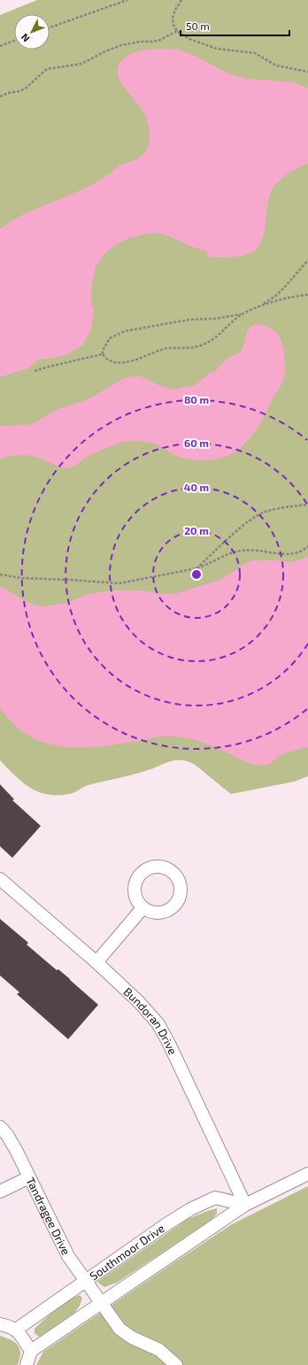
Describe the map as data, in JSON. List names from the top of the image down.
{
  "streets": {
    "street": ["Bundoran Drive", "Tandragee Drive", "Southmoor Drive"]
  },
  "crossings": [
    ["Bundoran Drive", "Southmoor Drive"],
    ["Tandragee Drive", "Southmoor Drive"]
  ],
  "scale_bar": "50 m",
  "north": "bottom left",
  "rings": [
    "80 m",
    "60 m",
    "40 m",
    "20 m"
  ]
}
